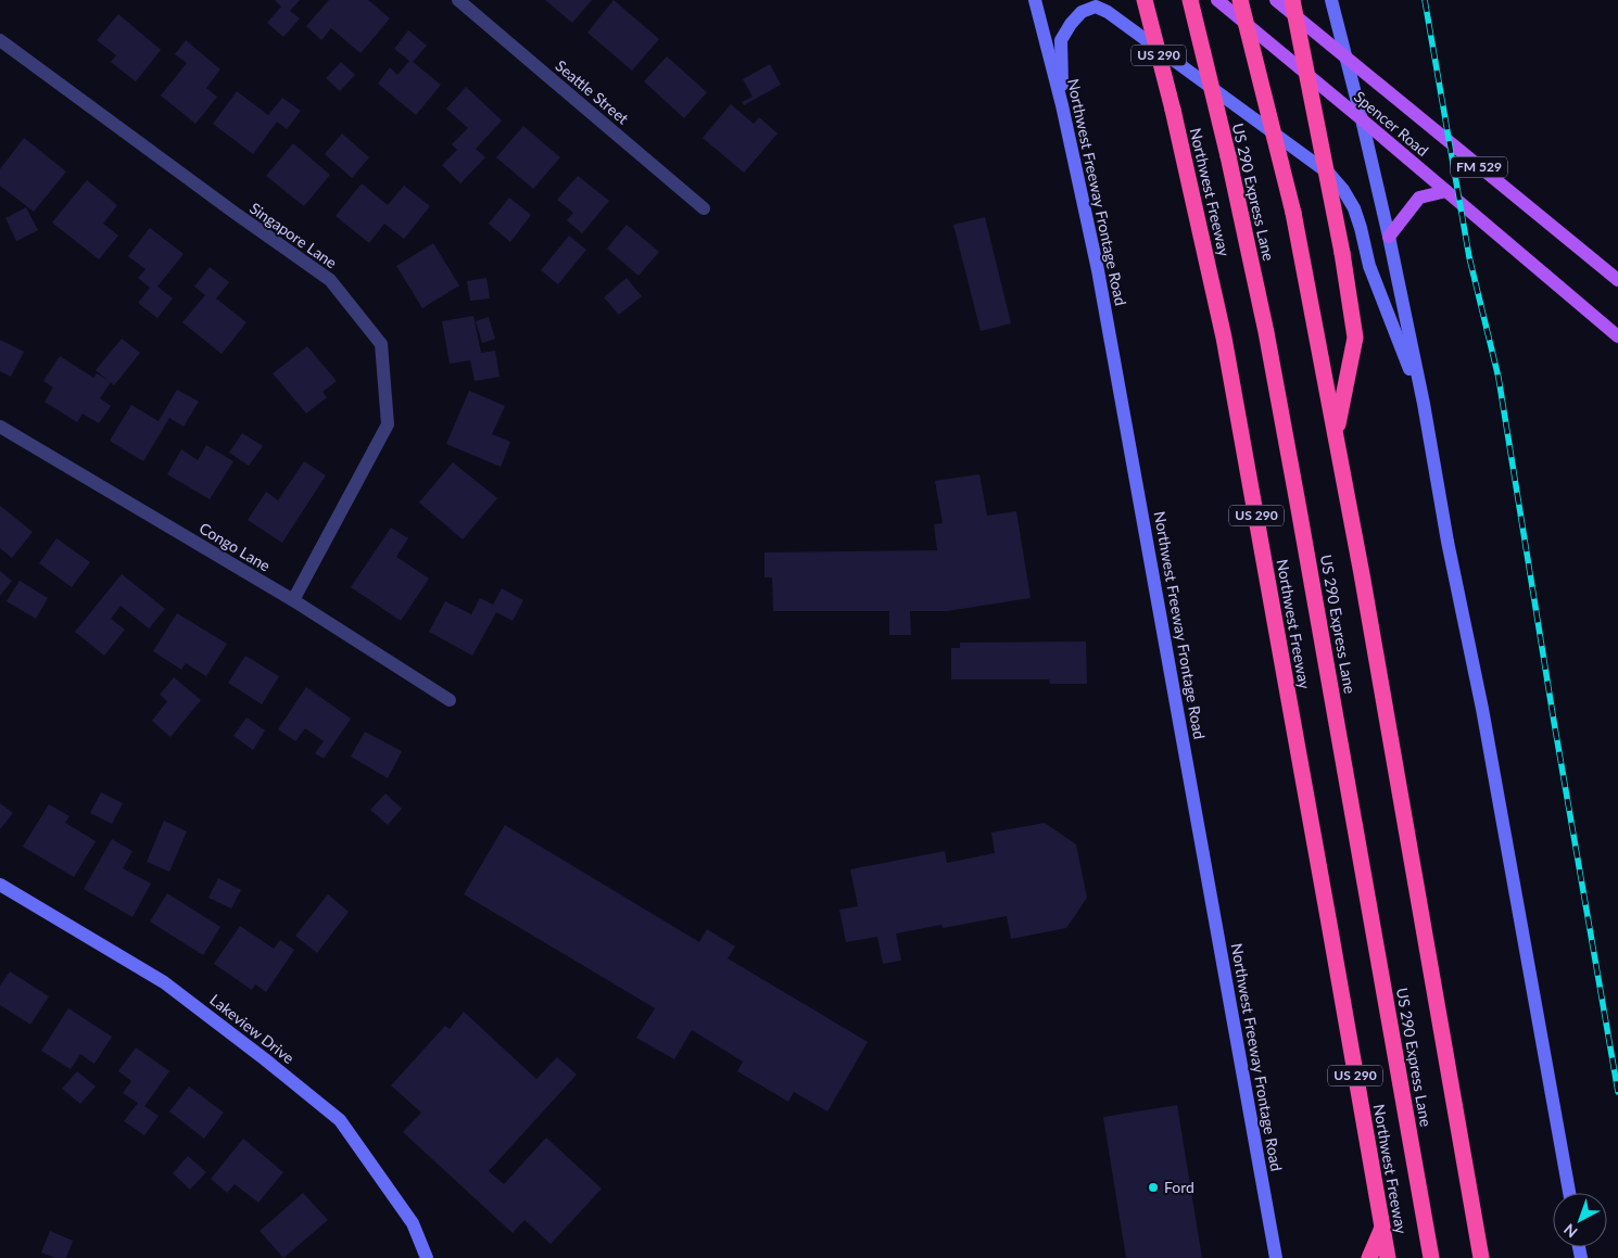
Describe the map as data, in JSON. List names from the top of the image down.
{
  "streets": {
    "highway": ["US 290", "Northwest Freeway", "US 290 Express Lane"],
    "main road": [
      "Spencer Road",
      "FM 529",
      "Northwest Freeway Frontage Road",
      "Lakeview Drive"
    ],
    "street": ["Seattle Street", "Singapore Lane", "Congo Lane"]
  },
  "crossings": [
    ["Singapore Lane", "Congo Lane"]
  ],
  "places": ["Ford"],
  "north": "bottom left"
}
